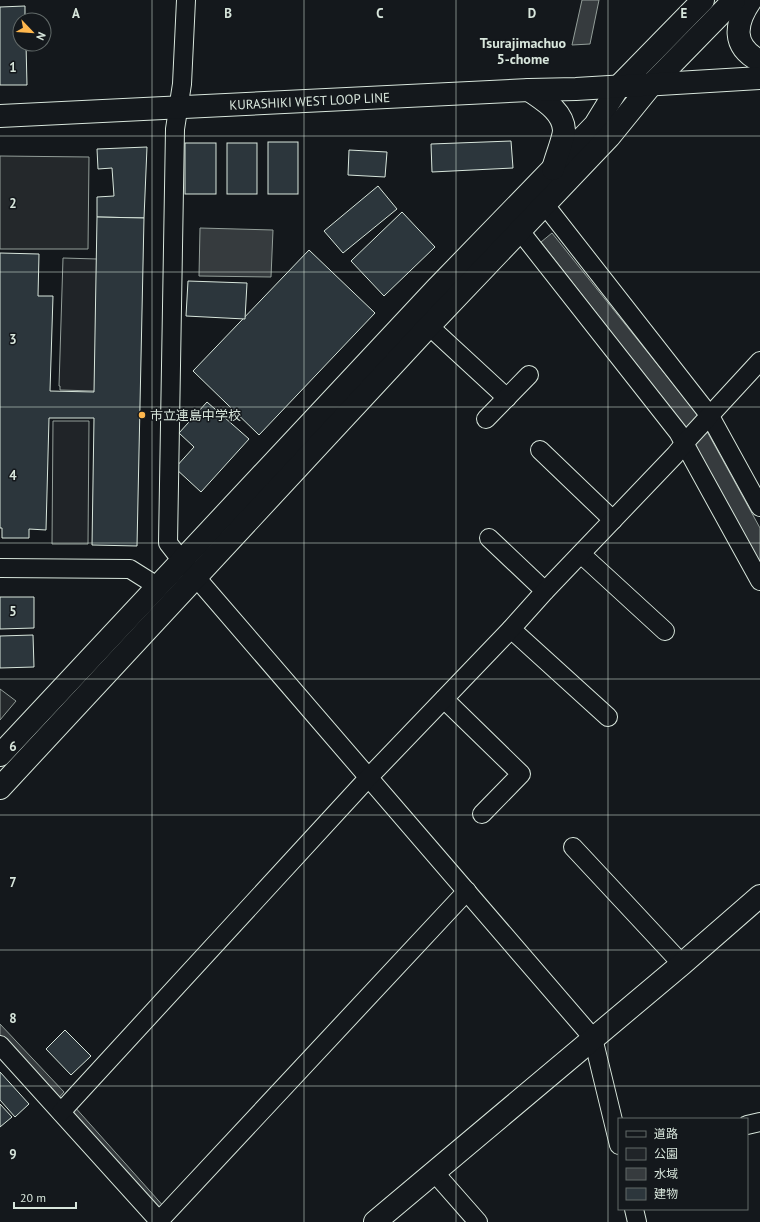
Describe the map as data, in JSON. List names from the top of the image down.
{
  "streets": {
    "street": ["KURASHIKI WEST LOOP LINE"]
  },
  "districts": ["Tsurajimachuo 5-chome"],
  "places": ["市立連島中学校"],
  "legend": [
    "道路",
    "公園",
    "水域",
    "建物"
  ],
  "scale_bar": "20 m",
  "north": "bottom right",
  "grid": {
    "columns": [
      "A",
      "B",
      "C",
      "D",
      "E"
    ],
    "rows": [
      "1",
      "2",
      "3",
      "4",
      "5",
      "6",
      "7",
      "8",
      "9"
    ]
  }
}
